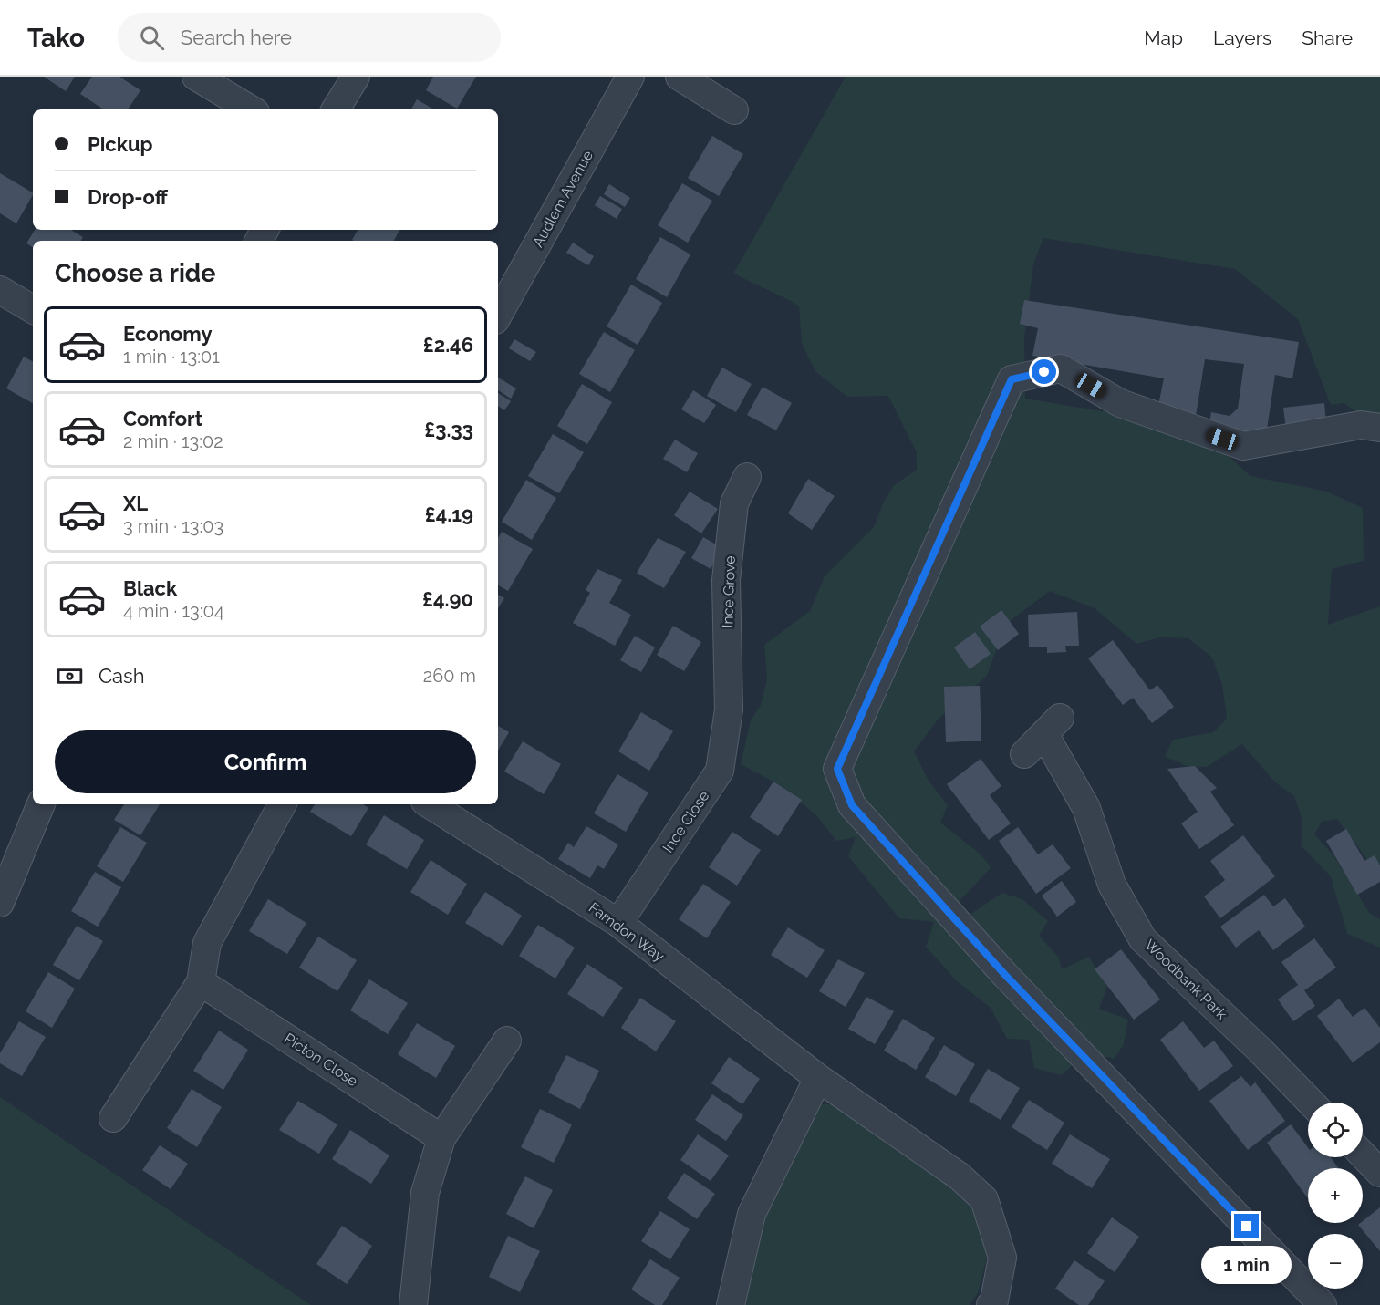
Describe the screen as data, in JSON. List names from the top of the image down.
{
  "streets": {
    "street": [
      "Audlem Avenue",
      "Ince Grove",
      "Ince Close",
      "Farndon Way",
      "Woodbank Park",
      "Picton Close"
    ]
  },
  "crossings": [
    ["Ince Grove", "Ince Close"],
    ["Ince Close", "Farndon Way"]
  ],
  "page": {
    "header": "Tako",
    "search": "Search here",
    "nav": ["Map", "Layers", "Share"],
    "banner": ["Pickup", "Drop-off"],
    "heading": "Choose a ride",
    "list": [
      {
        "name": "Economy",
        "note": "1 min · 13:01",
        "value": "£2.46"
      },
      {
        "name": "Comfort",
        "note": "2 min · 13:02",
        "value": "£3.33"
      },
      {
        "name": "XL",
        "note": "3 min · 13:03",
        "value": "£4.19"
      },
      {
        "name": "Black",
        "note": "4 min · 13:04",
        "value": "£4.90"
      }
    ],
    "pay": ["Cash", "260 m"],
    "buttons": "Confirm",
    "map_buttons": ["+", "−"],
    "bubble": "1 min"
  }
}
